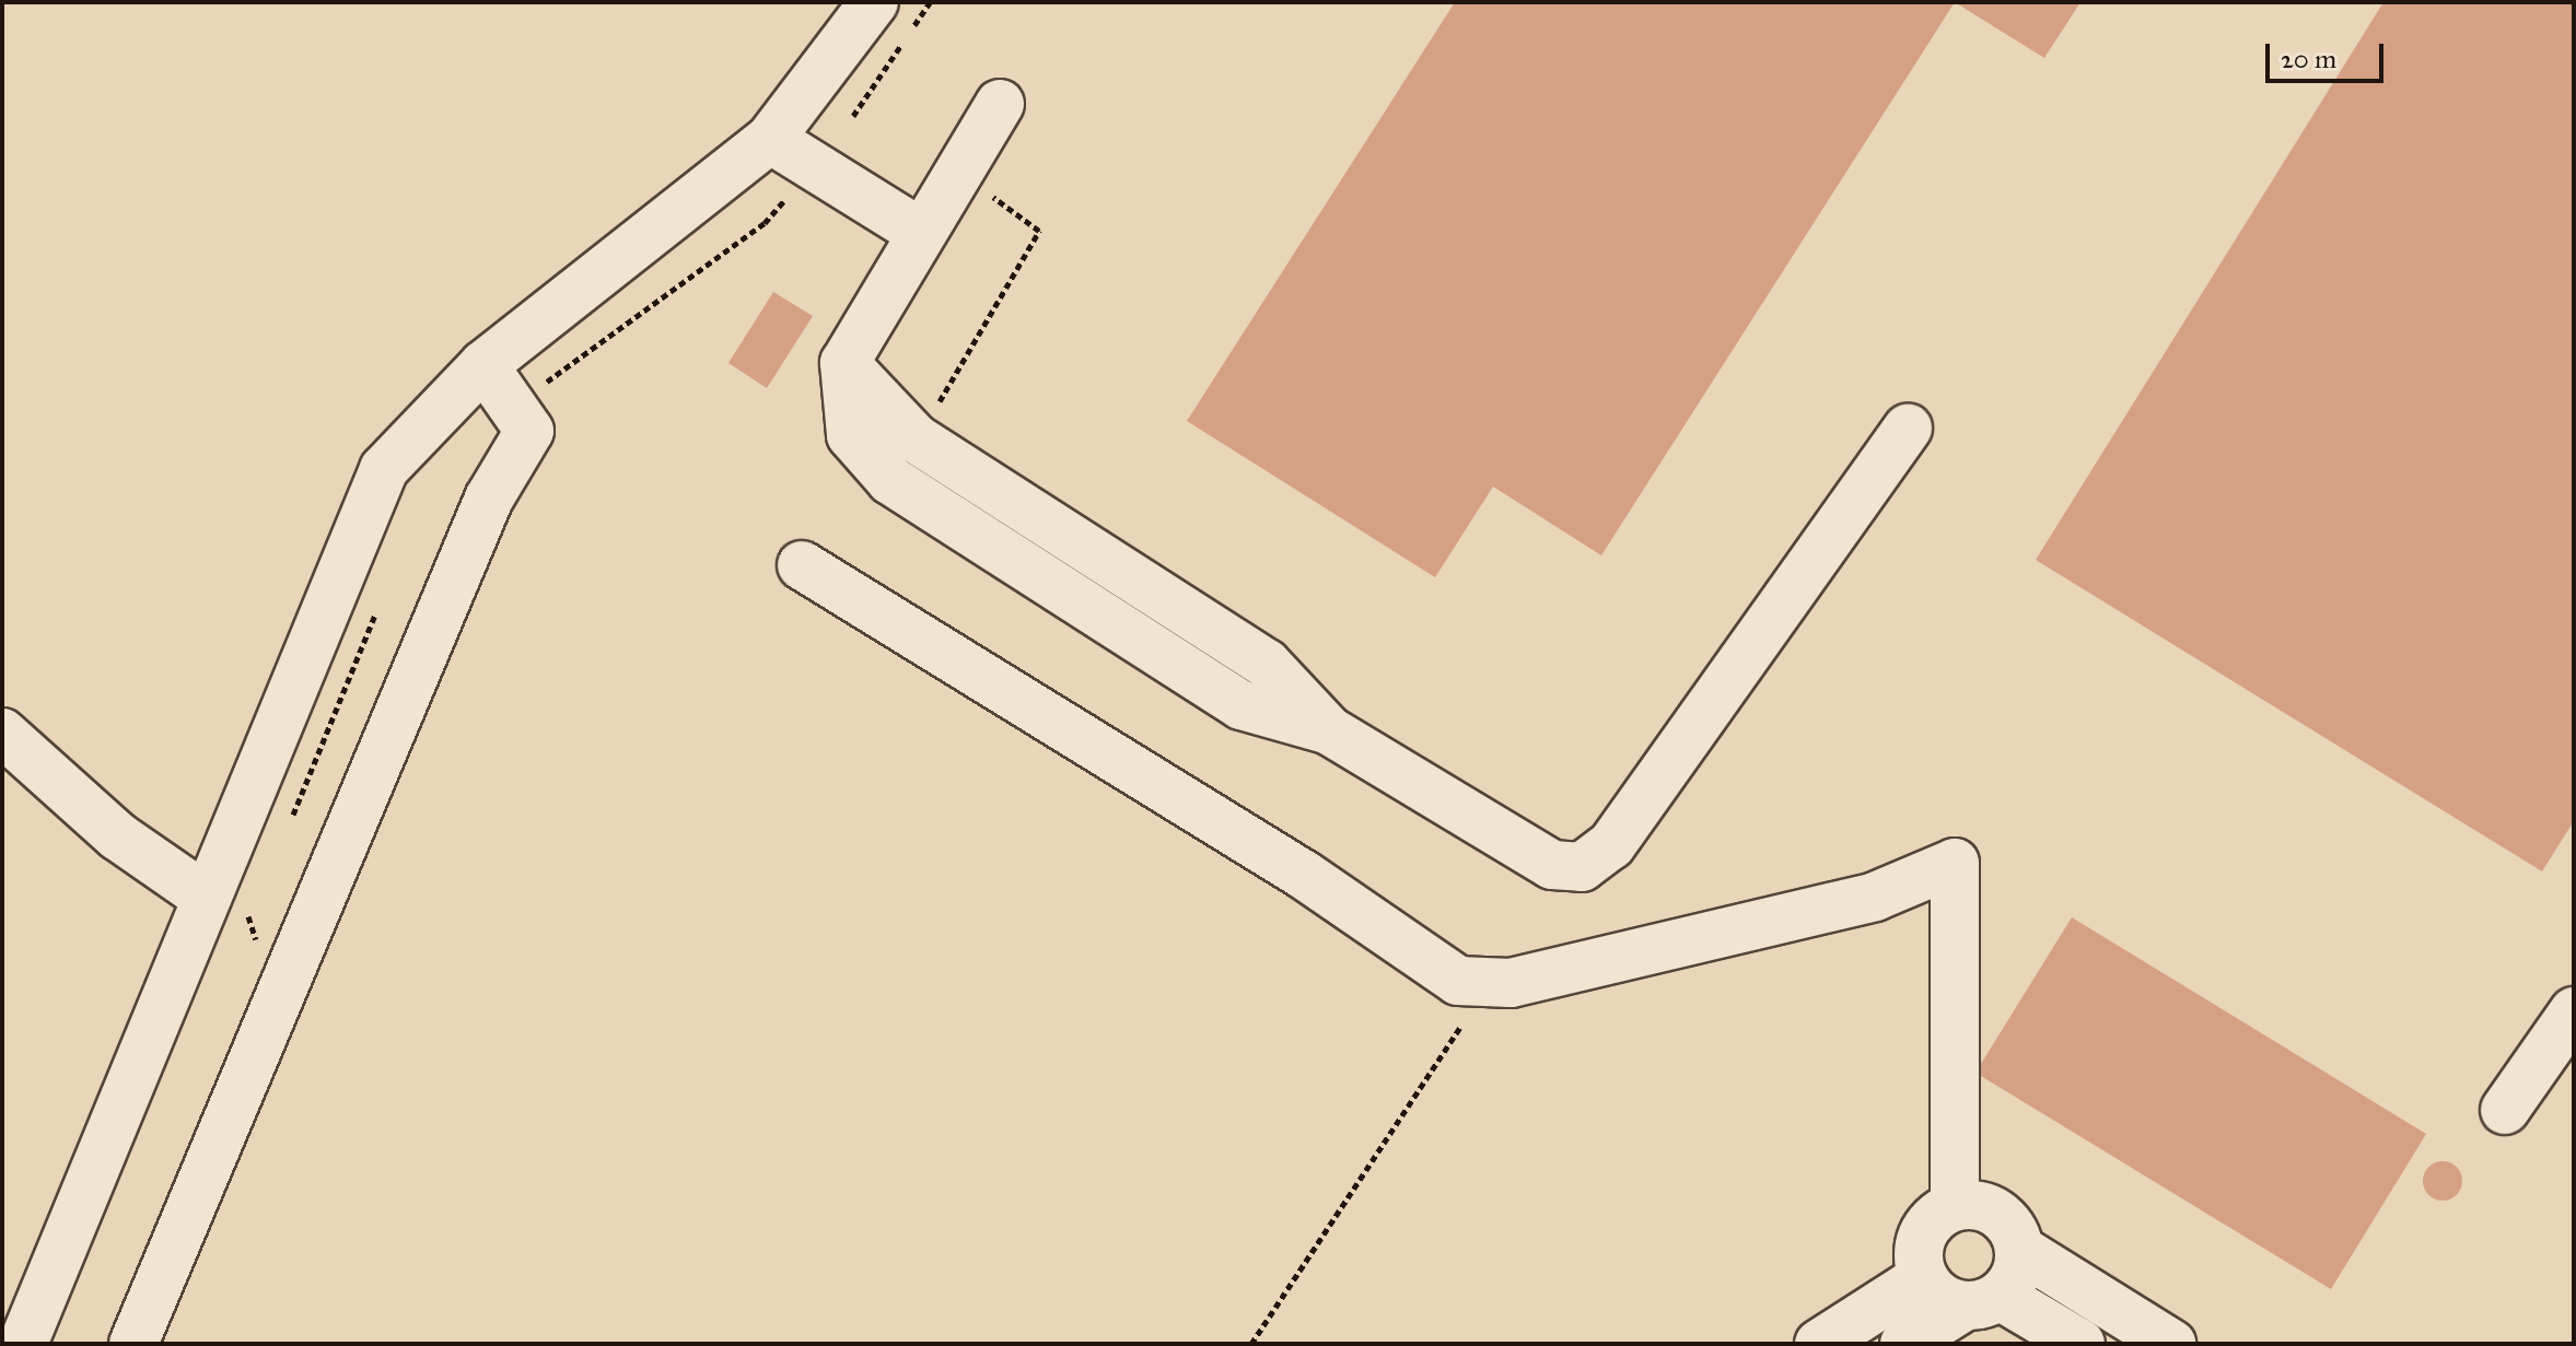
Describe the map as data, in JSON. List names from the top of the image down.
{
  "scale_bar": "20 m"
}
